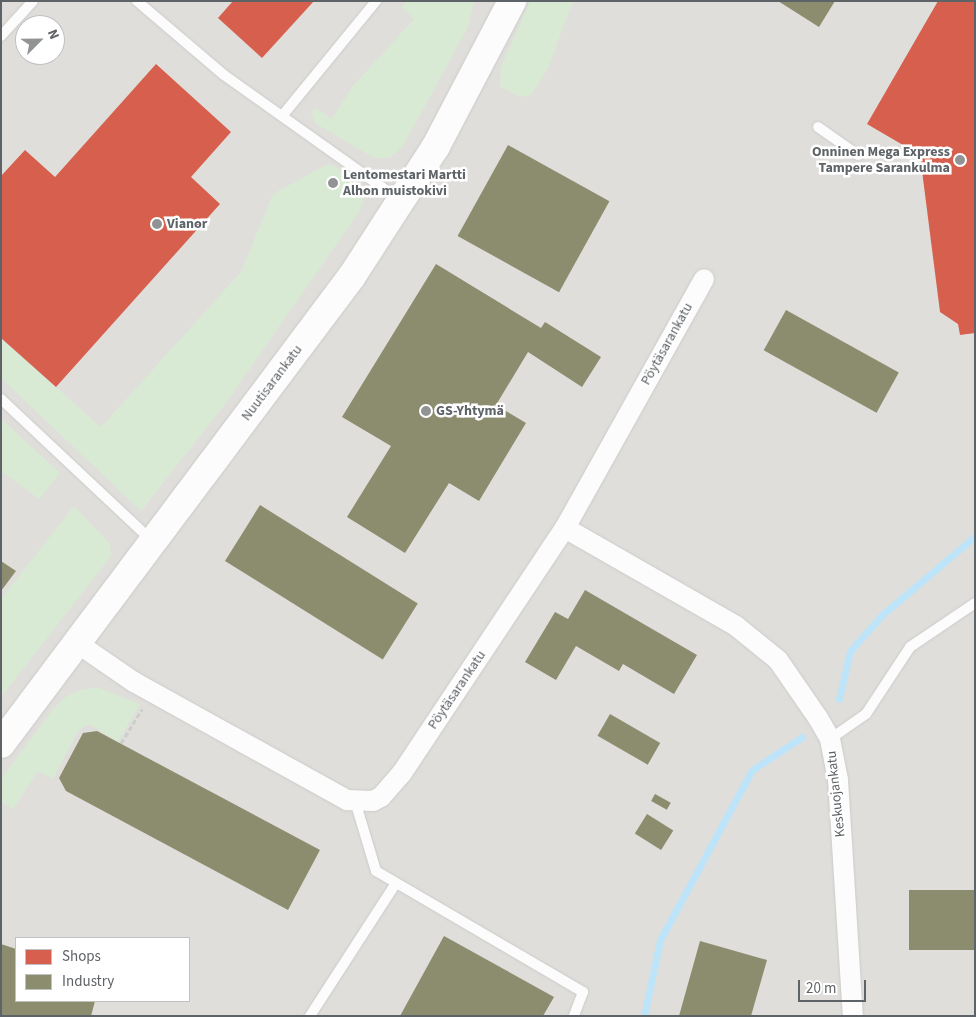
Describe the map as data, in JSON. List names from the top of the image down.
{
  "streets": {
    "main road": ["Nuutisarankatu"],
    "street": ["Pöytäsarankatu", "Keskuojankatu"]
  },
  "crossings": [
    ["Pöytäsarankatu", "Nuutisarankatu"],
    ["Pöytäsarankatu", "Keskuojankatu"]
  ],
  "places": [
    "Onninen Mega Express Tampere Sarankulma",
    "Lentomestari Martti Alhon muistokivi",
    "Vianor",
    "GS-Yhtymä"
  ],
  "legend": ["Shops", "Industry"],
  "scale_bar": "20 m",
  "north": "top right"
}
